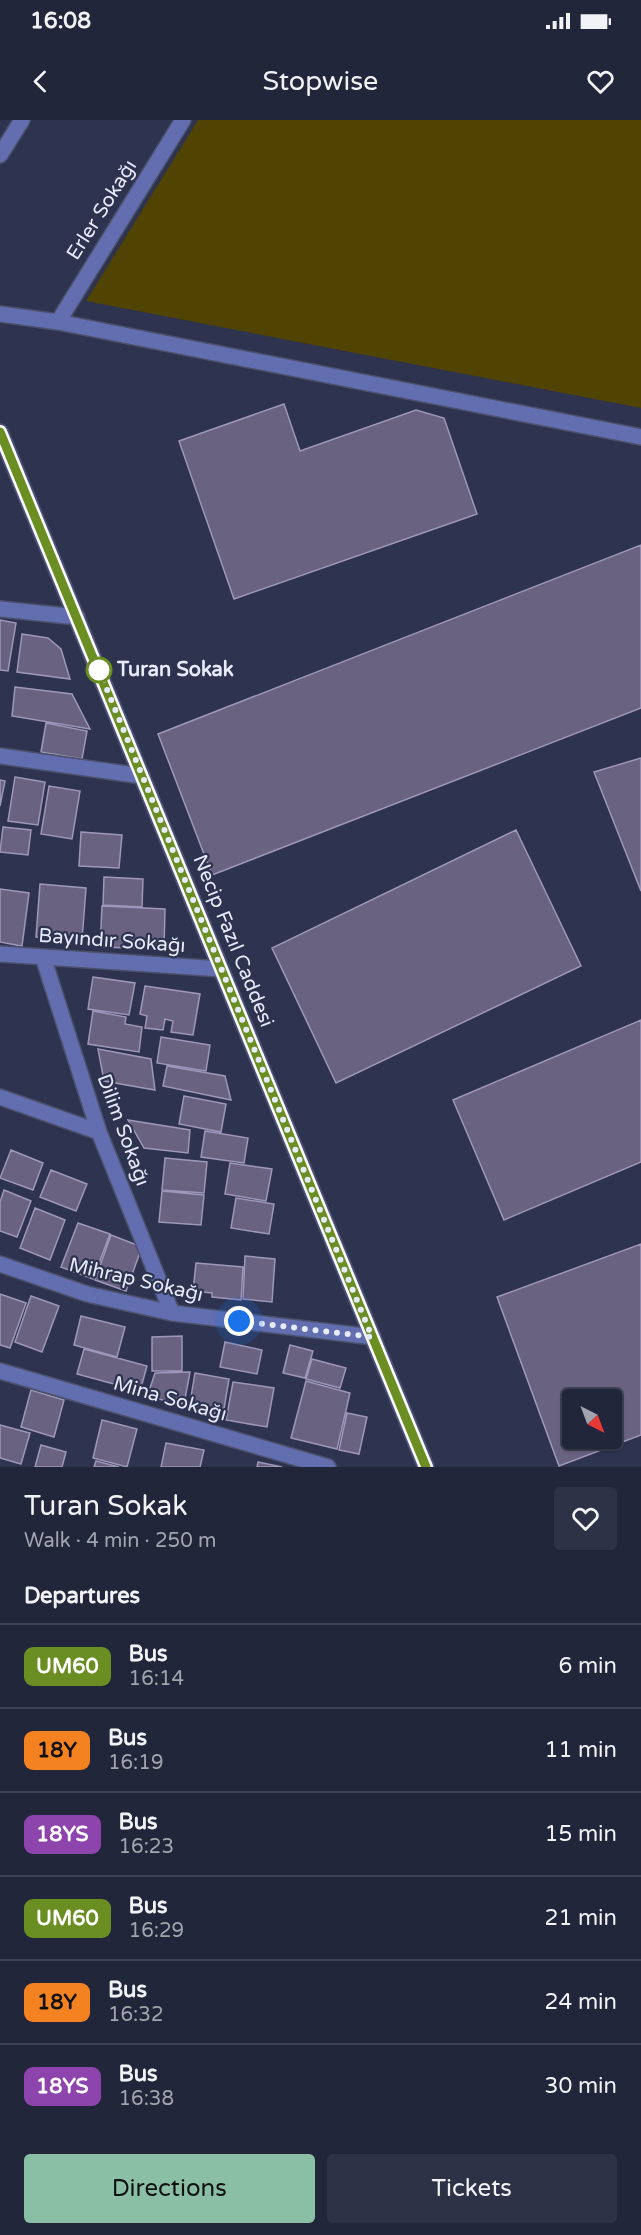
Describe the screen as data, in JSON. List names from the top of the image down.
{
  "streets": {
    "street": [
      "Erler Sokağı",
      "Bayındır Sokağı",
      "Necip Fazıl Caddesi",
      "Dilim Sokağı",
      "Mihrap Sokağı",
      "Mina Sokağı"
    ]
  },
  "crossings": [
    ["Bayındır Sokağı", "Necip Fazıl Caddesi"],
    ["Bayındır Sokağı", "Dilim Sokağı"],
    ["Necip Fazıl Caddesi", "Mihrap Sokağı"],
    ["Dilim Sokağı", "Mihrap Sokağı"]
  ],
  "places": ["Turan Sokak"],
  "lines": ["bus line UM60"],
  "north": "bottom right",
  "page": {
    "status": "16:08",
    "header": "Stopwise",
    "heading": [
      ["Turan Sokak", "Walk · 4 min · 250 m"],
      "Departures"
    ],
    "list": [
      {
        "mark": "UM60",
        "name": "Bus",
        "note": "16:14",
        "value": "6 min"
      },
      {
        "mark": "18Y",
        "name": "Bus",
        "note": "16:19",
        "value": "11 min"
      },
      {
        "mark": "18YS",
        "name": "Bus",
        "note": "16:23",
        "value": "15 min"
      },
      {
        "mark": "UM60",
        "name": "Bus",
        "note": "16:29",
        "value": "21 min"
      },
      {
        "mark": "18Y",
        "name": "Bus",
        "note": "16:32",
        "value": "24 min"
      },
      {
        "mark": "18YS",
        "name": "Bus",
        "note": "16:38",
        "value": "30 min"
      }
    ],
    "buttons": ["Directions", "Tickets"]
  }
}
